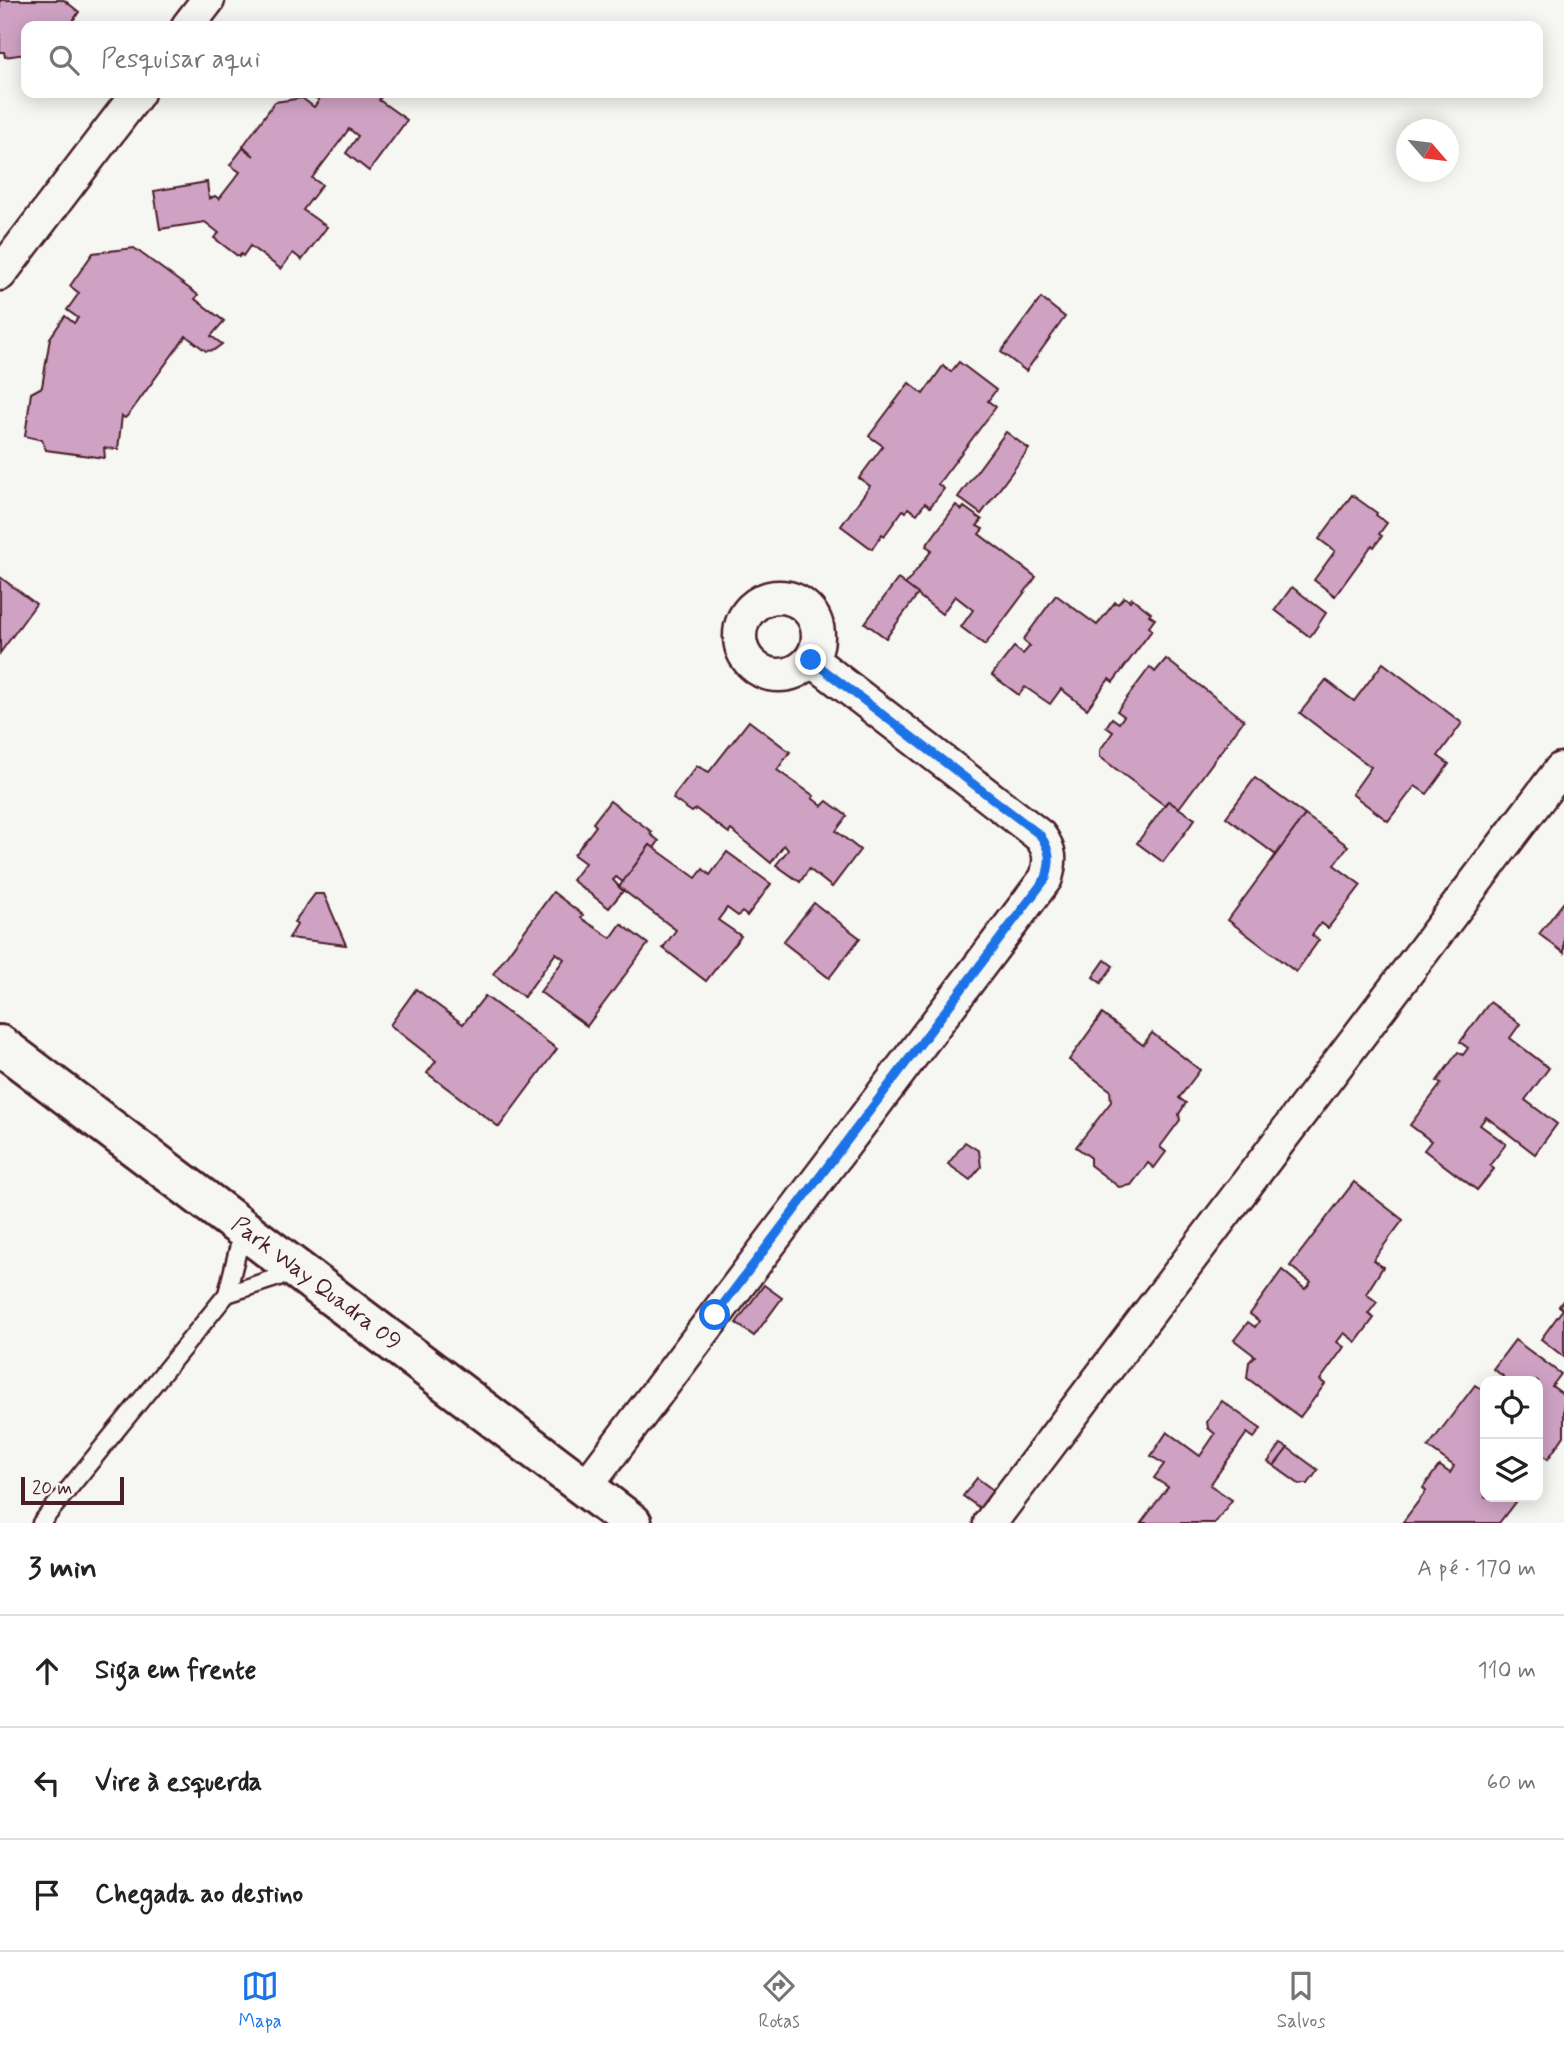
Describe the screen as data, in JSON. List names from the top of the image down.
{
  "streets": {
    "street": ["Park Way Quadra 09"]
  },
  "scale_bar": "20 m",
  "north": "bottom right",
  "page": {
    "search": "Pesquisar aqui",
    "scale": "20 m",
    "heading": ["3 min", "A pé · 170 m"],
    "list": [
      ["Siga em frente", "110 m"],
      ["Vire à esquerda", "60 m"],
      "Chegada ao destino"
    ],
    "nav": ["Mapa", "Rotas", "Salvos"]
  }
}
